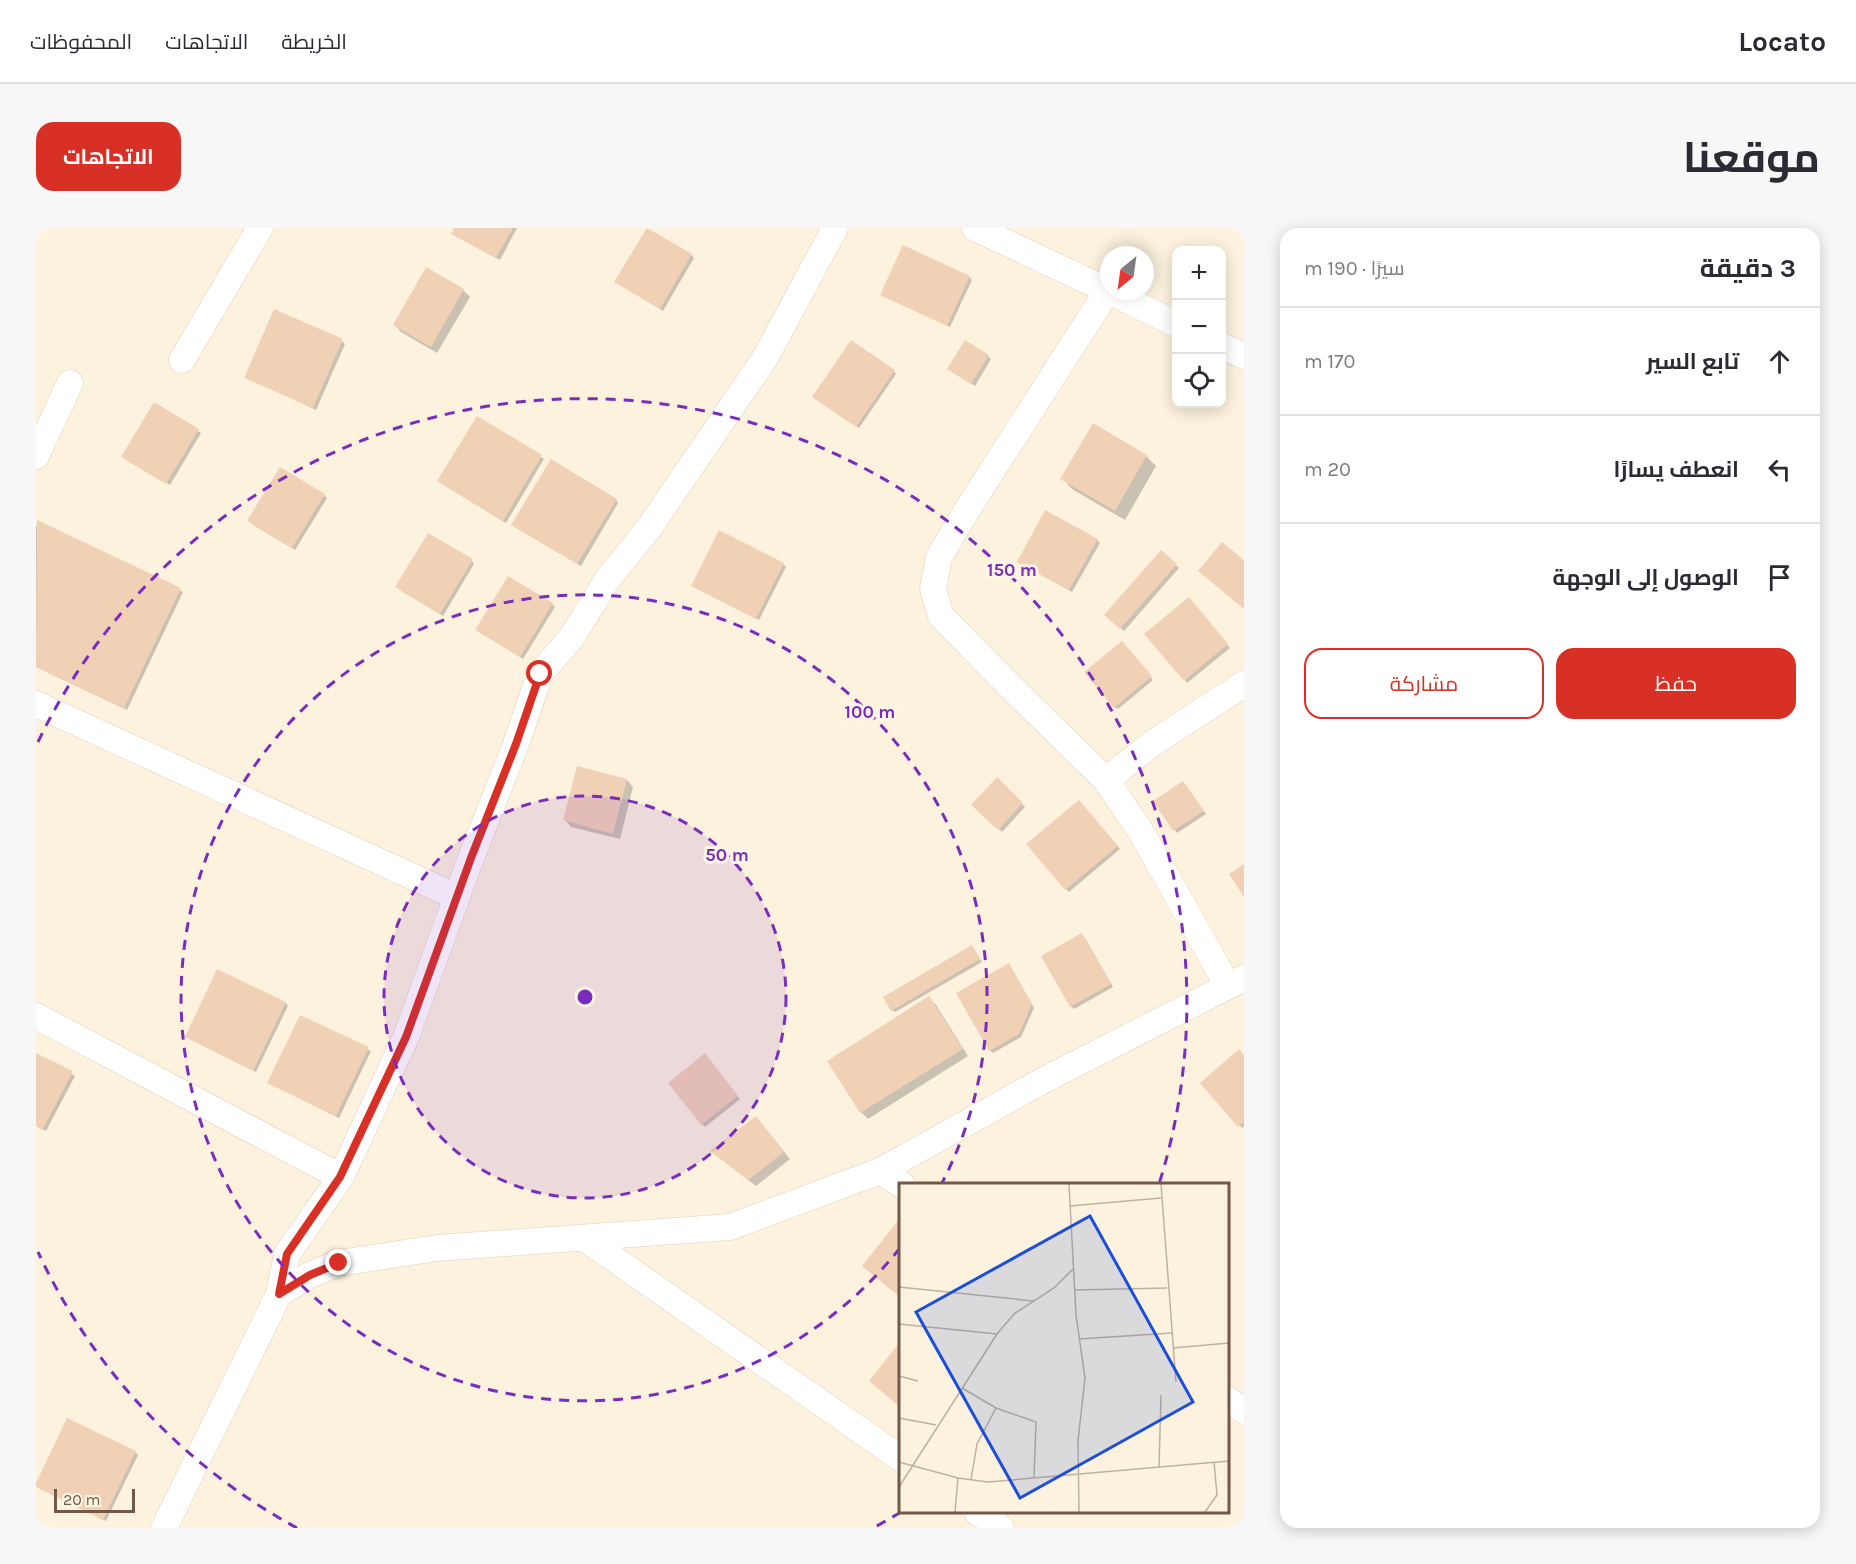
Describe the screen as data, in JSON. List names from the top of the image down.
{
  "scale_bar": "20 m",
  "north": "bottom left",
  "page": {
    "header": "Locato",
    "nav": ["الخريطة", "الاتجاهات", "المحفوظات"],
    "title": "موقعنا",
    "buttons": [
      "الاتجاهات",
      ["حفظ", "مشاركة"]
    ],
    "heading": ["3 دقيقة", "سيرًا · 190 m"],
    "map_buttons": ["+", "−"],
    "list": [
      ["تابع السير", "170 m"],
      ["انعطف يسارًا", "20 m"],
      "الوصول إلى الوجهة"
    ],
    "scale": "20 m"
  },
  "rings": ["150 m", "100 m", "50 m"]
}
